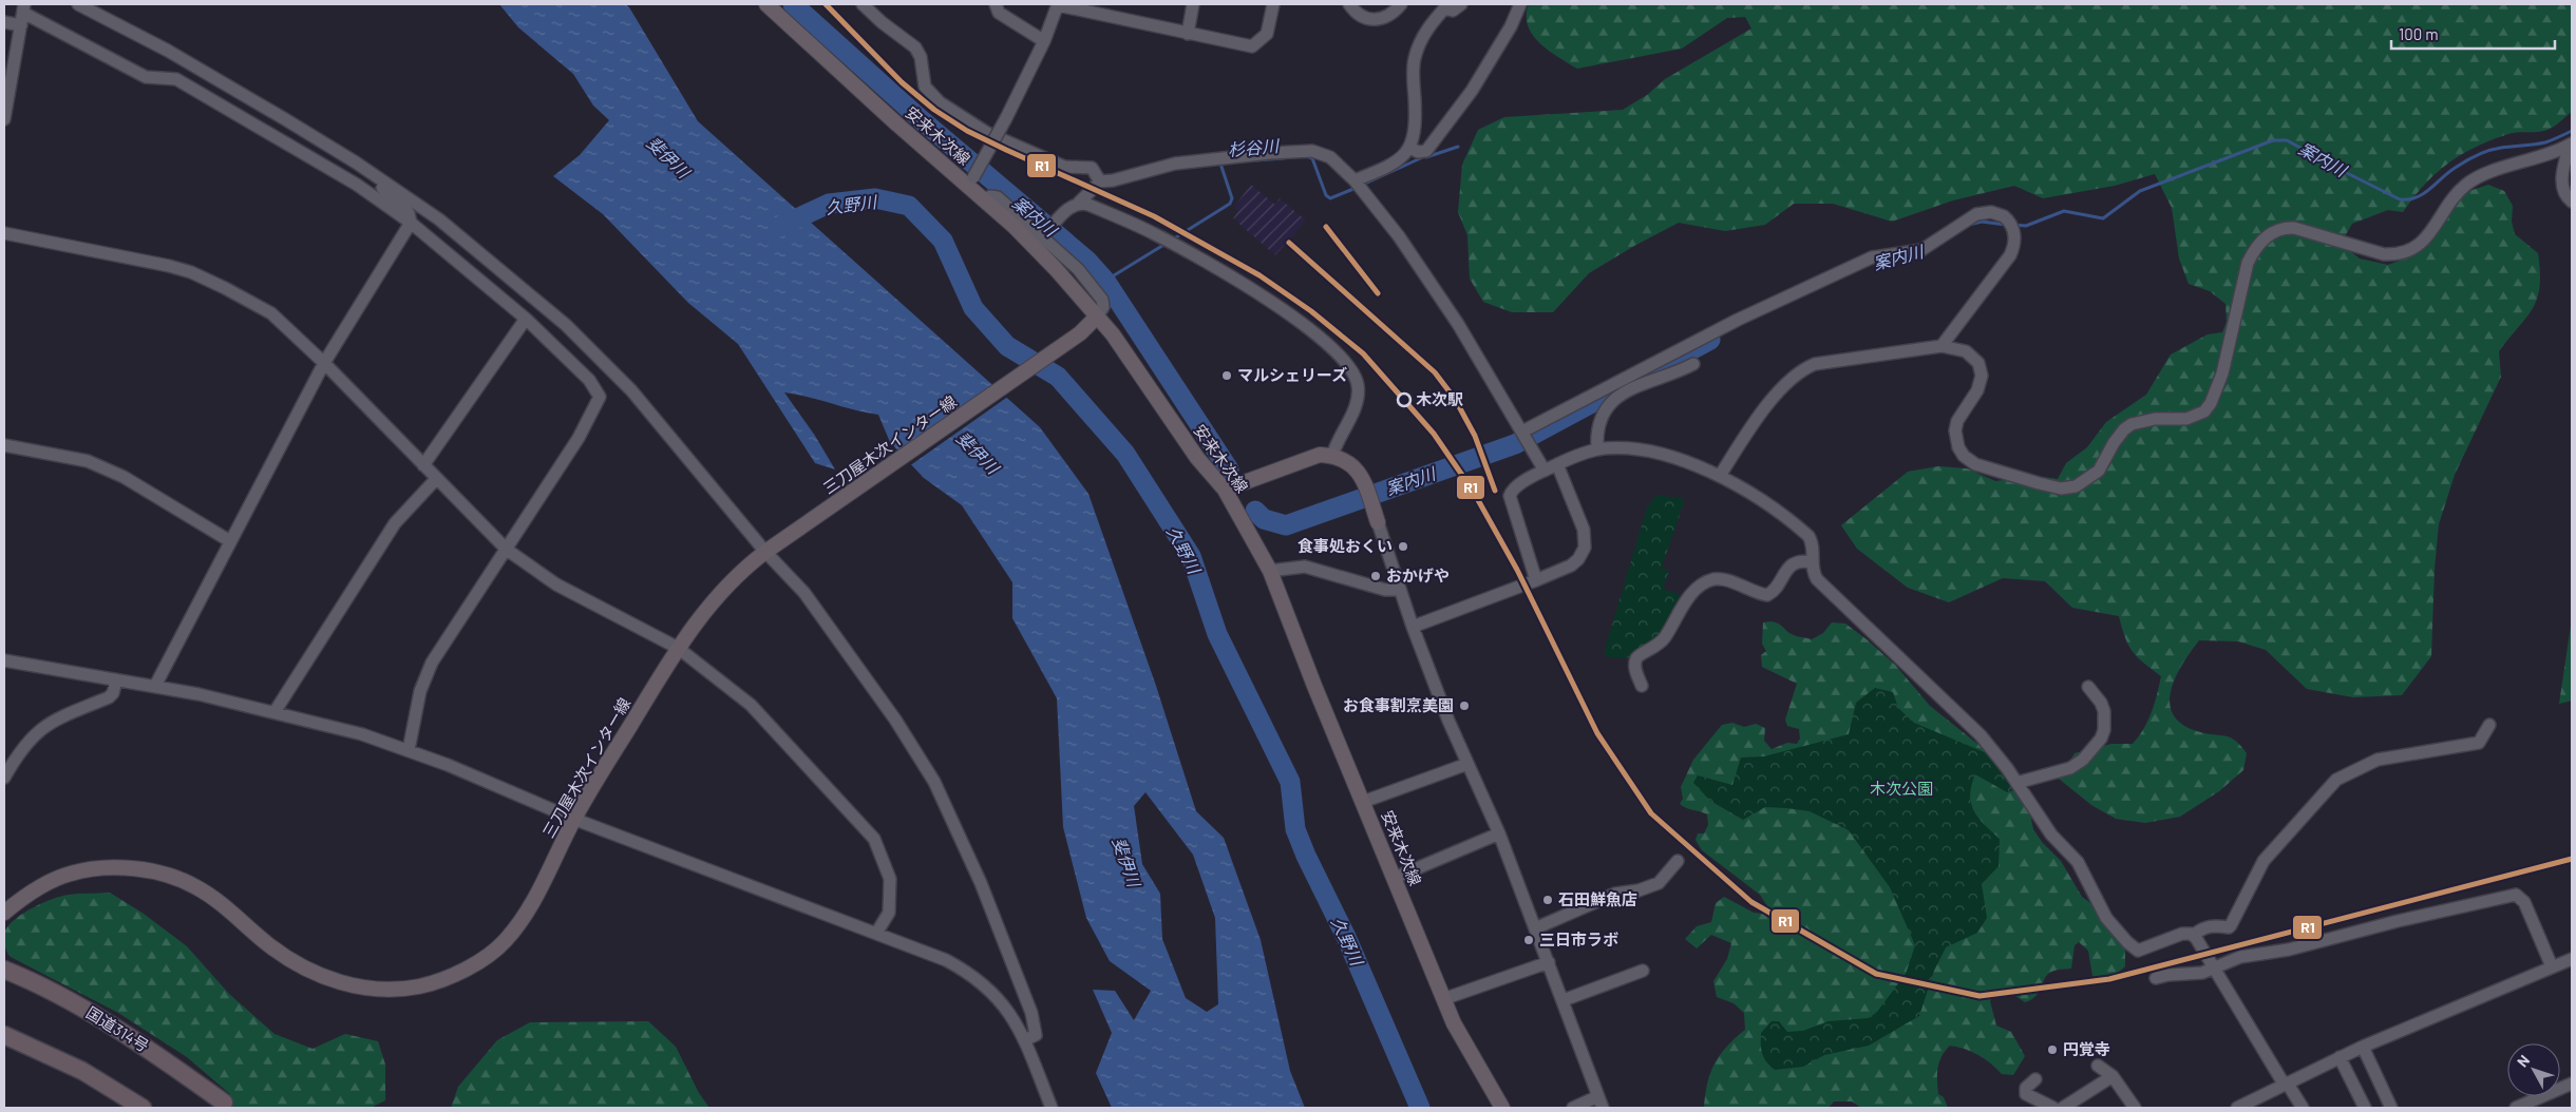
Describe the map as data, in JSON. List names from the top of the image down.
{
  "streets": {
    "highway": ["国道314号"],
    "main road": ["安来木次線", "三刀屋木次インター線"]
  },
  "crossings": [
    ["安来木次線", "三刀屋木次インター線"]
  ],
  "water": [
    "杉谷川",
    "斐伊川",
    "案内川",
    "久野川"
  ],
  "parks": ["木次公園"],
  "places": [
    "マルシェリーズ",
    "木次駅",
    "食事処おくい",
    "おかげや",
    "お食事割烹美園",
    "石田鮮魚店",
    "三日市ラボ",
    "円覚寺"
  ],
  "lines": ["transit line R1"],
  "scale_bar": "100 m",
  "north": "top left"
}
